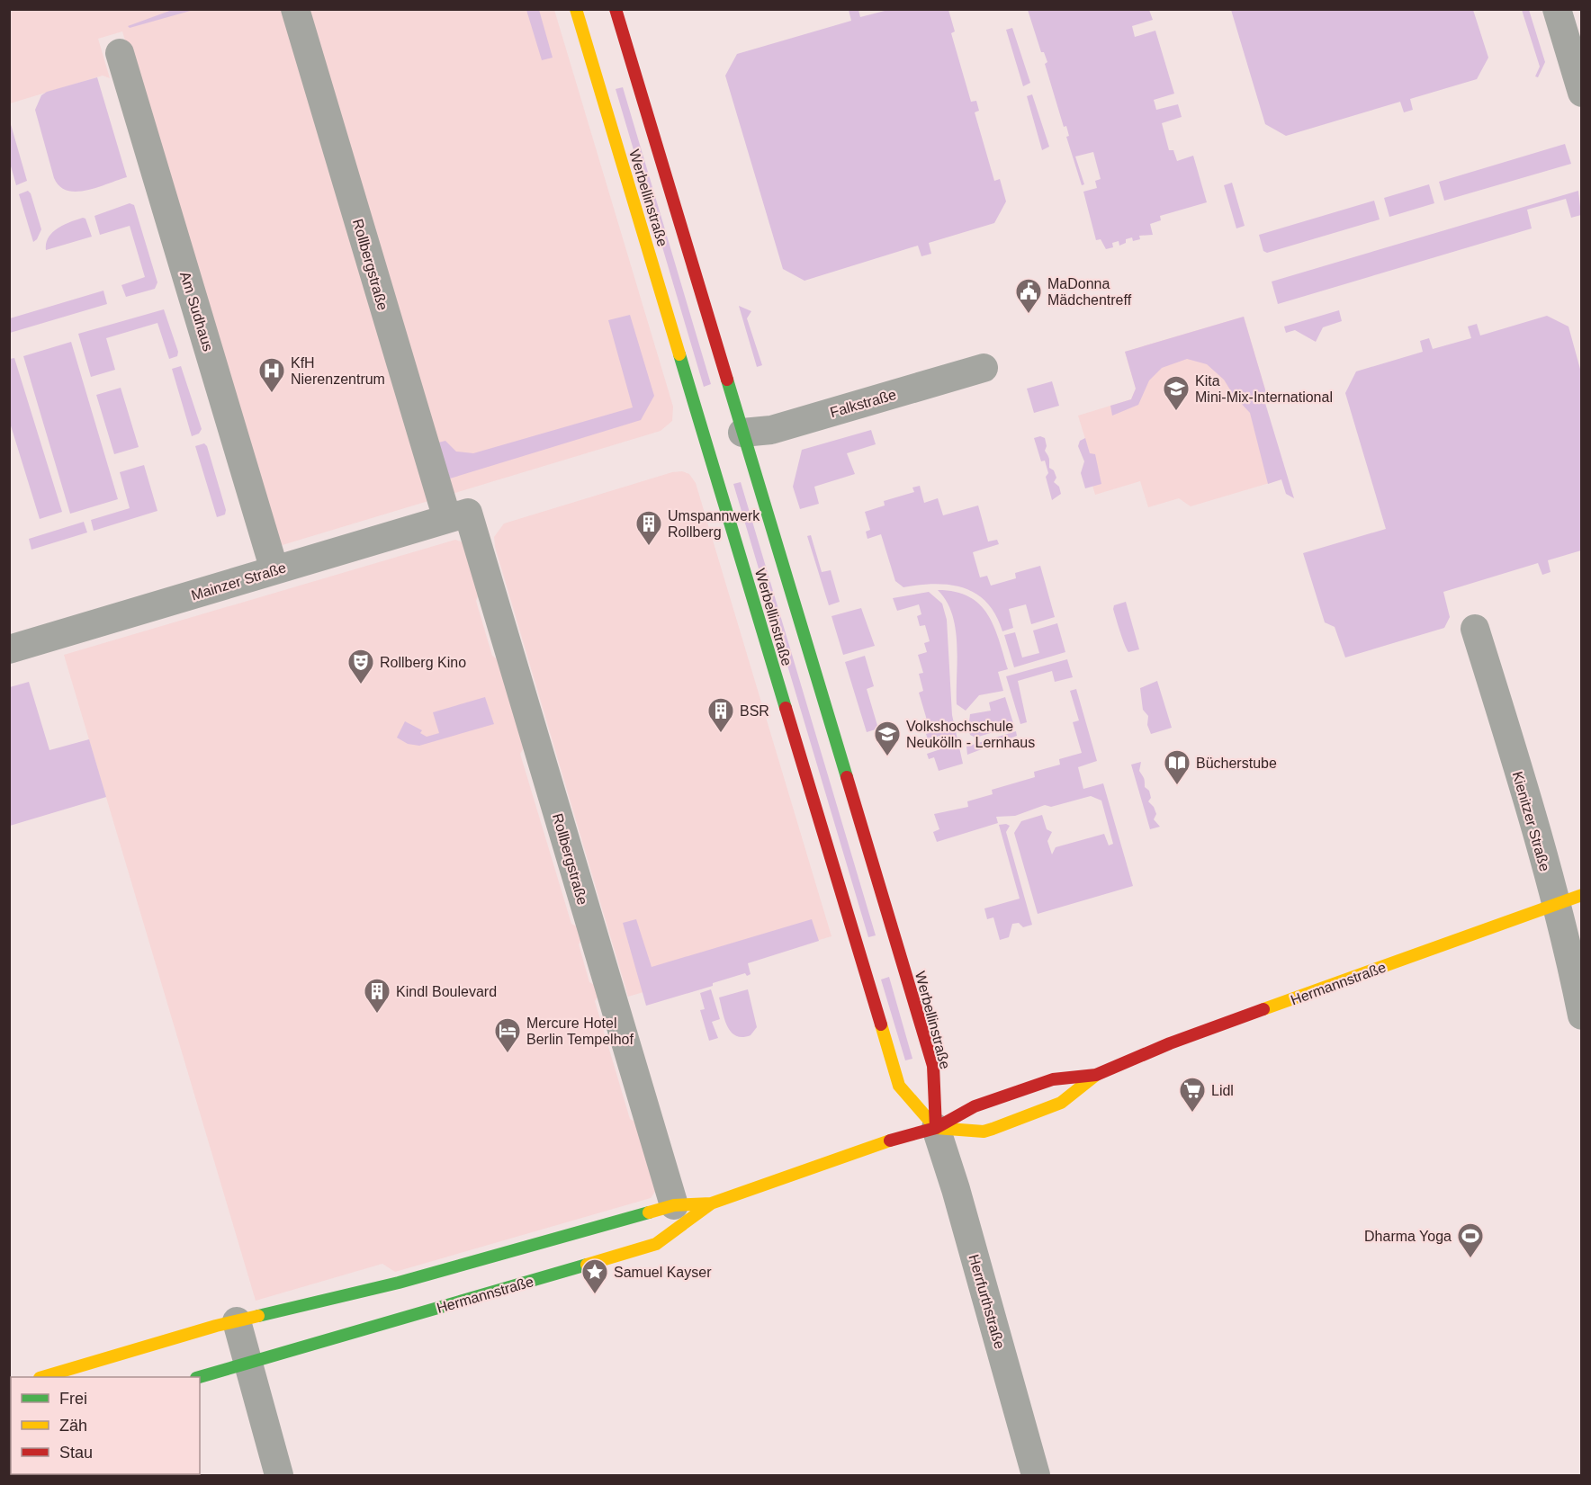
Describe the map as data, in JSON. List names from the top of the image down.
{
  "streets": {
    "street": [
      "Werbellinstraße",
      "Rollbergstraße",
      "Am Sudhaus",
      "Falkstraße",
      "Mainzer Straße",
      "Kienitzer Straße",
      "Hermannstraße",
      "Herrfurthstraße"
    ]
  },
  "crossings": [
    ["Werbellinstraße", "Falkstraße"],
    ["Werbellinstraße", "Hermannstraße"],
    ["Werbellinstraße", "Herrfurthstraße"],
    ["Rollbergstraße", "Mainzer Straße"],
    ["Rollbergstraße", "Hermannstraße"],
    ["Am Sudhaus", "Mainzer Straße"],
    ["Kienitzer Straße", "Hermannstraße"],
    ["Hermannstraße", "Herrfurthstraße"]
  ],
  "places": {
    "public building": ["MaDonna Mädchentreff"],
    "hospital": ["KfH Nierenzentrum"],
    "school or university": ["Kita Mini-Mix-International", "Volkshochschule Neukölln - Lernhaus"],
    "building": ["Umspannwerk Rollberg", "BSR", "Kindl Boulevard"],
    "theatre": ["Rollberg Kino"],
    "library": ["Bücherstube"],
    "hotel": ["Mercure Hotel Berlin Tempelhof"],
    "supermarket": ["Lidl"],
    "sports": ["Dharma Yoga"],
    "place": ["Samuel Kayser"]
  },
  "legend": ["Frei", "Zäh", "Stau"]
}
